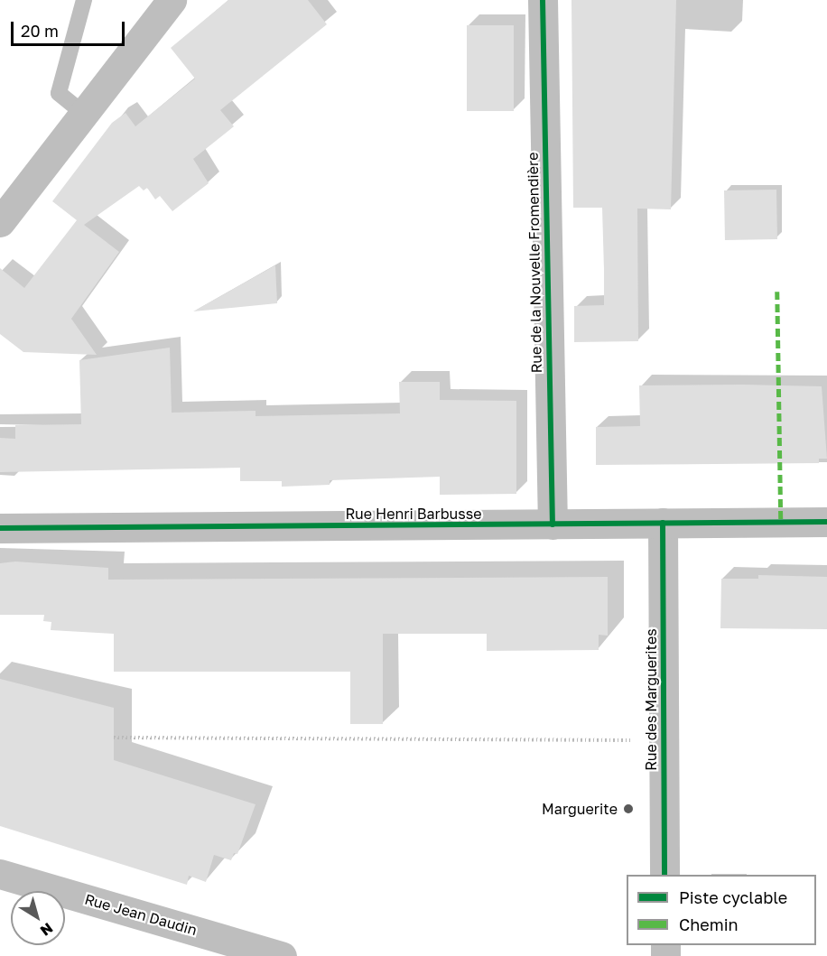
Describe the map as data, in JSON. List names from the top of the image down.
{
  "streets": {
    "street": [
      "Rue de la Nouvelle Fromendière",
      "Rue Henri Barbusse",
      "Rue des Marguerites",
      "Rue Jean Daudin"
    ]
  },
  "crossings": [
    ["Rue de la Nouvelle Fromendière", "Rue Henri Barbusse"],
    ["Rue Henri Barbusse", "Rue des Marguerites"]
  ],
  "places": ["Marguerite"],
  "legend": ["Piste cyclable", "Chemin"],
  "scale_bar": "20 m",
  "north": "bottom right"
}
